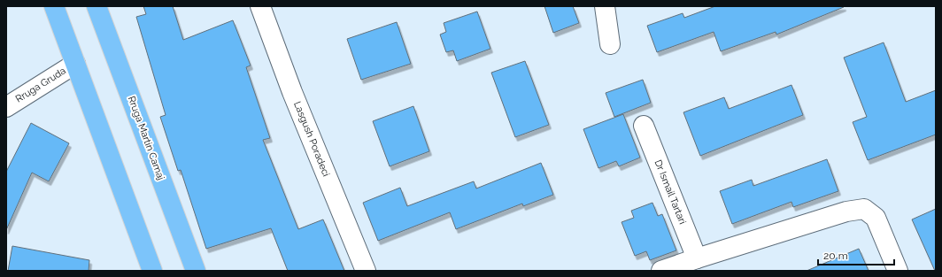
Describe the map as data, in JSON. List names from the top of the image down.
{
  "streets": {
    "highway": ["Rruga Martin Camaj"],
    "street": ["Rruga Gruda", "Lasgush Poradeci", "Dr Ismail Tartari"]
  },
  "scale_bar": "20 m"
}
